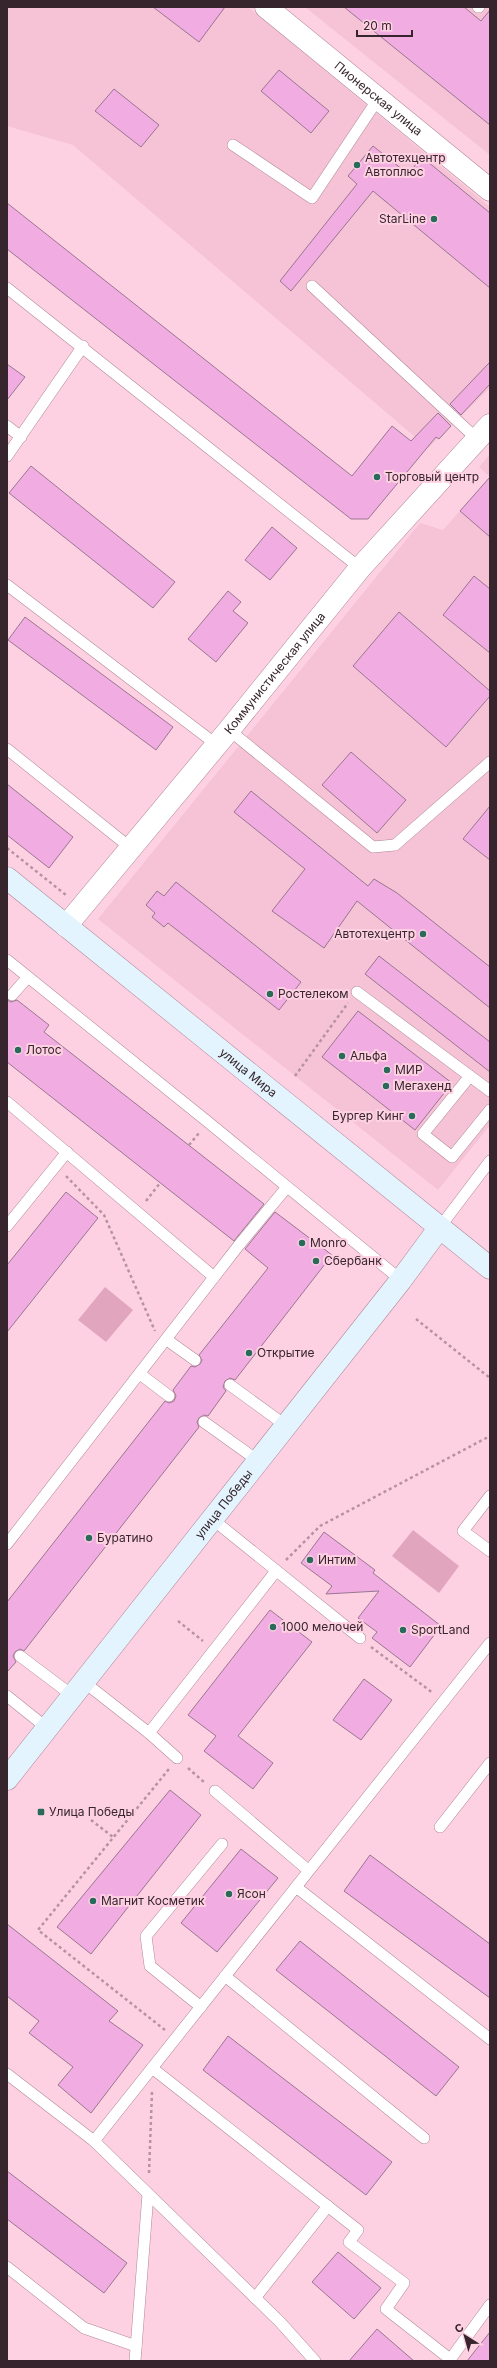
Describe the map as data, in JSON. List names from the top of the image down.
{
  "streets": {
    "main road": ["улица Мира", "улица Победы"],
    "street": ["Пионерская улица", "Коммунистическая улица"]
  },
  "crossings": [
    ["Коммунистическая улица", "улица Мира"],
    ["улица Мира", "улица Победы"]
  ],
  "places": {
    "other": [
      "Автотехцентр Автоплюс",
      "StarLine",
      "Торговый центр",
      "Автотехцентр",
      "Ростелеком",
      "Лотос",
      "Альфа",
      "МИР",
      "Мегахенд",
      "Бургер Кинг",
      "Monro",
      "Сбербанк",
      "Открытие",
      "Буратино",
      "Интим",
      "1000 мелочей",
      "SportLand",
      "Ясон",
      "Магнит Косметик"
    ],
    "transit": ["Улица Победы"]
  },
  "scale_bar": "20 m",
  "north": "top left"
}
